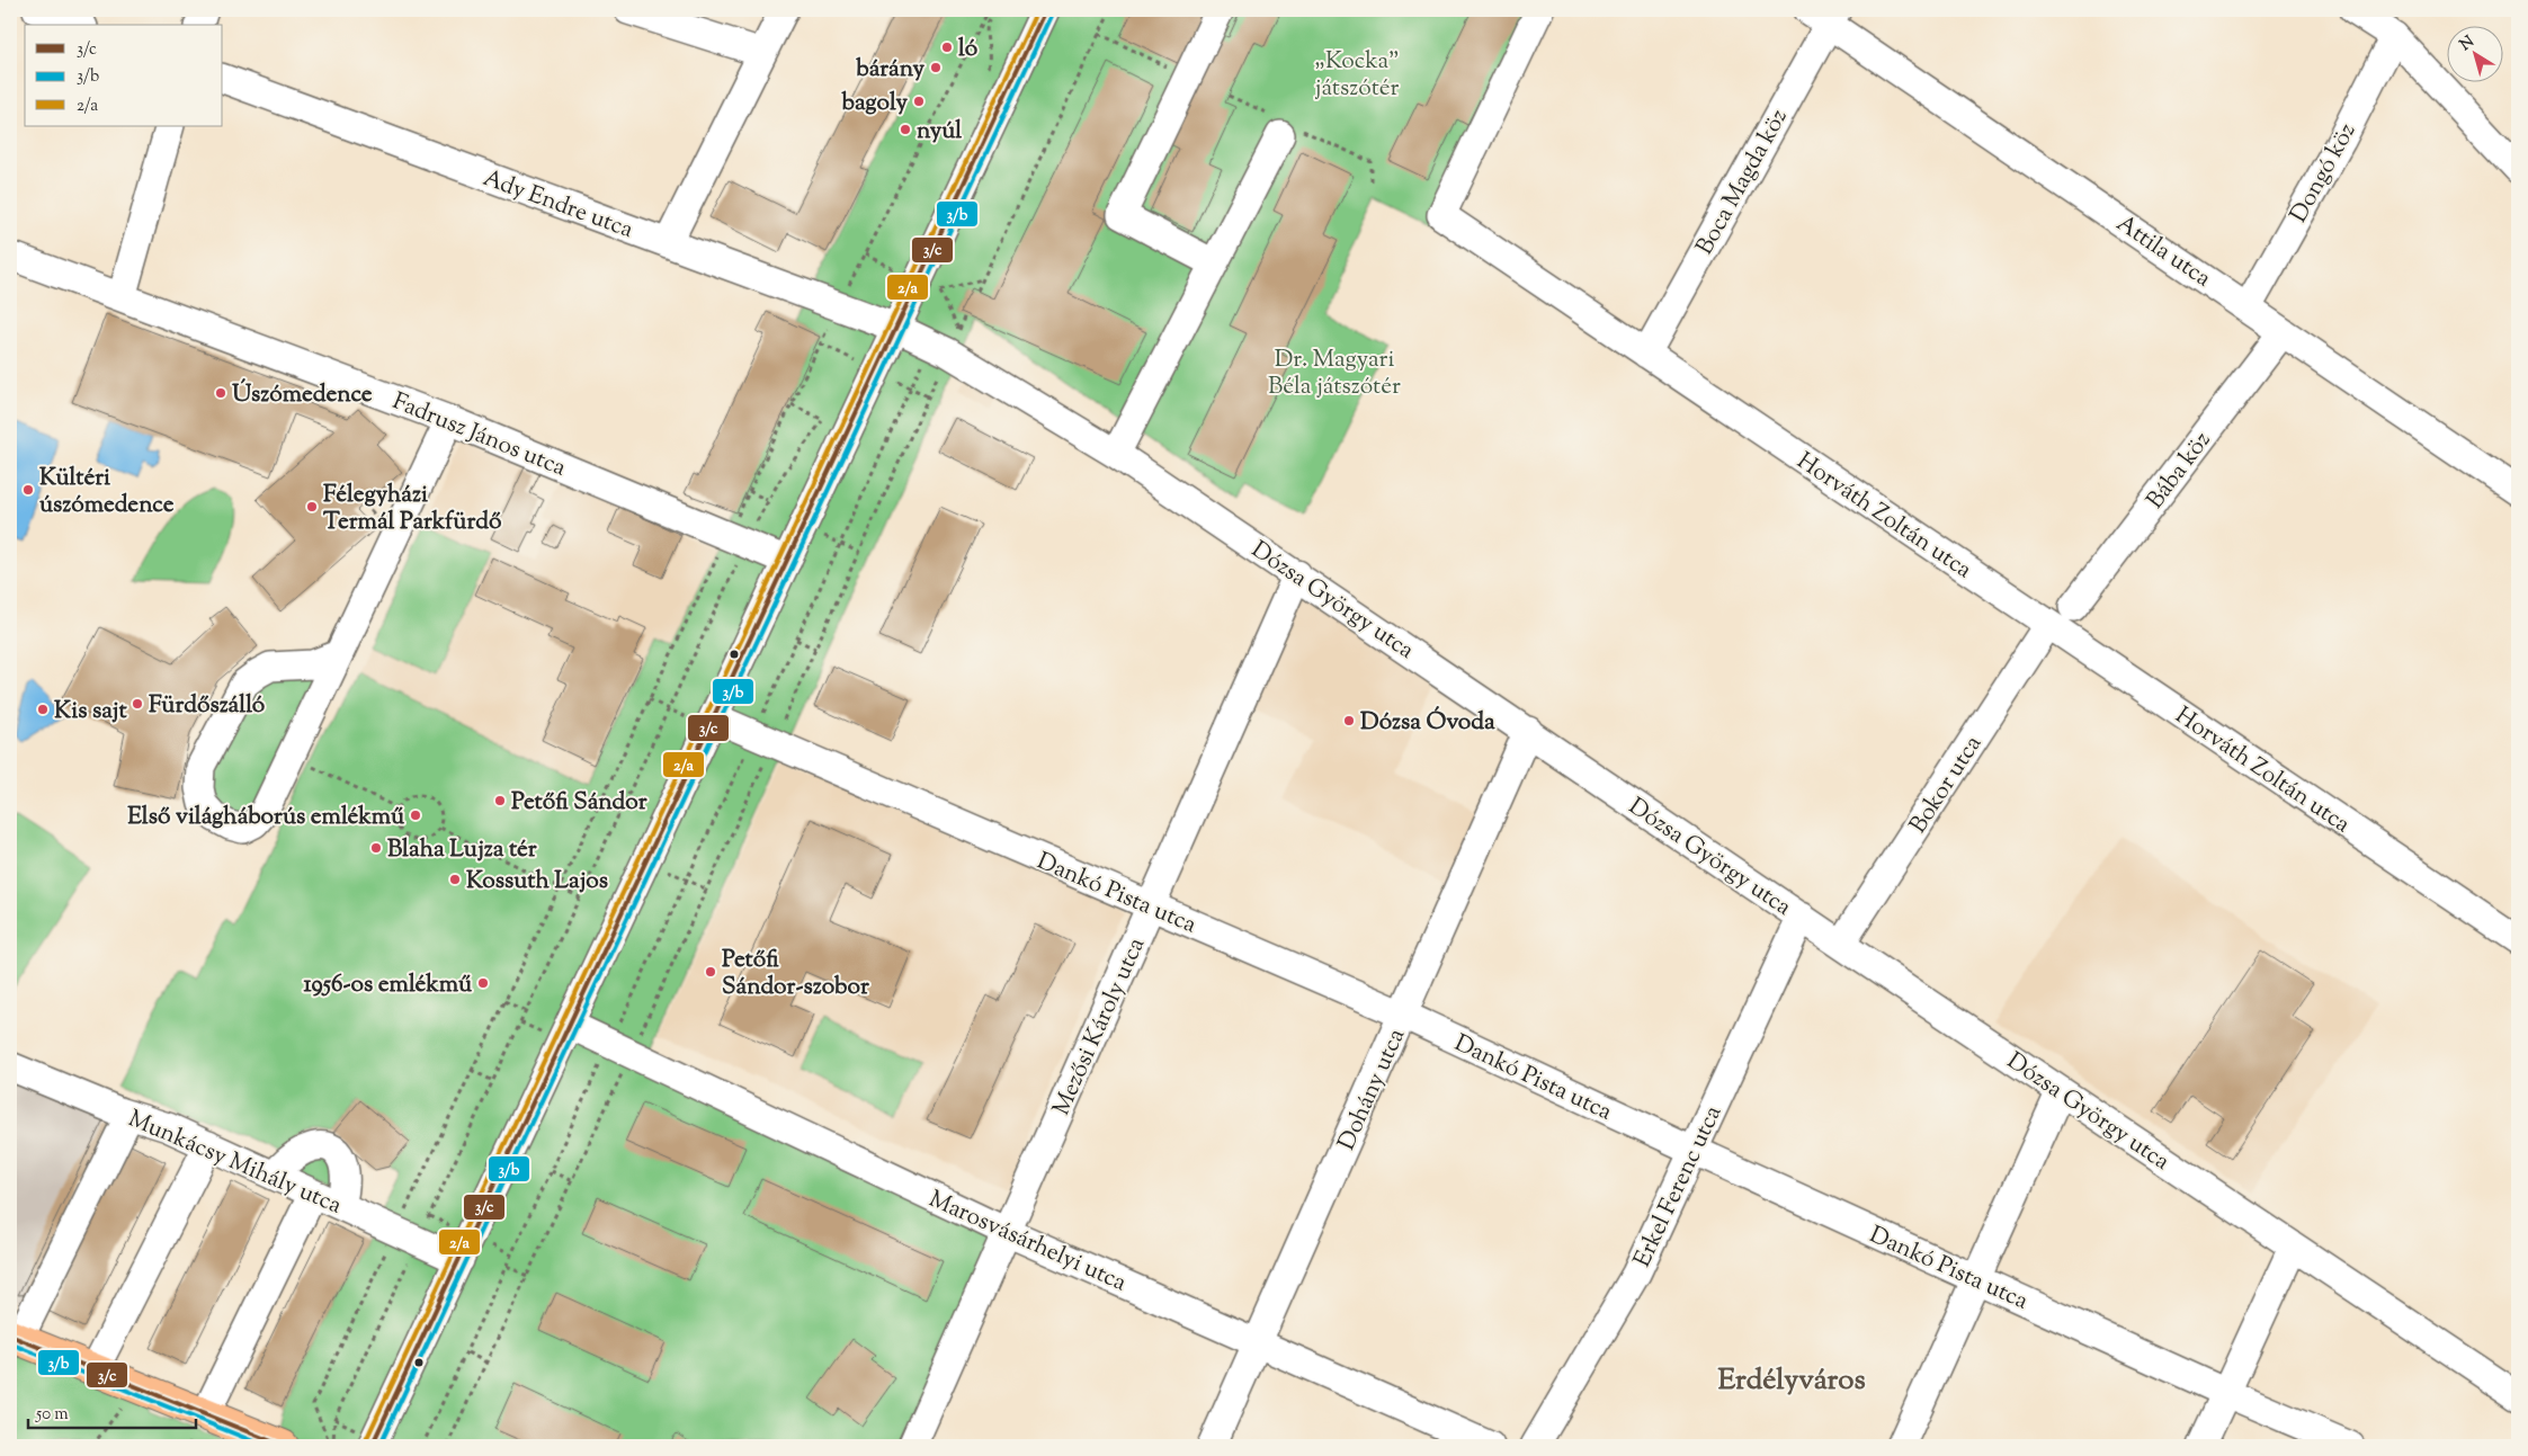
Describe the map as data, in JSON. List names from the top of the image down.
{
  "streets": {
    "street": [
      "Dongó köz",
      "Boca Magda köz",
      "Ady Endre utca",
      "Attila utca",
      "Fadrusz János utca",
      "Bába köz",
      "Horváth Zoltán utca",
      "Dózsa György utca",
      "Bokor utca",
      "Dankó Pista utca",
      "Mezősi Károly utca",
      "Dohány utca",
      "Munkácsy Mihály utca",
      "Erkel Ferenc utca",
      "Marosvásárhelyi utca"
    ]
  },
  "crossings": [
    ["Dongó köz", "Attila utca"],
    ["Boca Magda köz", "Attila utca"],
    ["Boca Magda köz", "Horváth Zoltán utca"],
    ["Ady Endre utca", "Dózsa György utca"],
    ["Attila utca", "Bába köz"],
    ["Horváth Zoltán utca", "Bokor utca"],
    ["Dózsa György utca", "Bokor utca"],
    ["Dózsa György utca", "Mezősi Károly utca"],
    ["Dózsa György utca", "Dohány utca"],
    ["Dózsa György utca", "Erkel Ferenc utca"],
    ["Dankó Pista utca", "Mezősi Károly utca"],
    ["Dankó Pista utca", "Dohány utca"],
    ["Dankó Pista utca", "Erkel Ferenc utca"],
    ["Mezősi Károly utca", "Marosvásárhelyi utca"],
    ["Dohány utca", "Marosvásárhelyi utca"]
  ],
  "districts": ["Erdélyváros"],
  "parks": ["„Kocka” játszótér", "Dr. Magyari Béla játszótér"],
  "places": [
    "ló",
    "bárány",
    "bagoly",
    "nyúl",
    "Úszómedence",
    "Kültéri úszómedence",
    "Félegyházi Termál Parkfürdő",
    "Fürdőszálló",
    "Kis sajt",
    "Dózsa Óvoda",
    "Petőfi Sándor",
    "Első világháborús emlékmű",
    "Blaha Lujza tér",
    "Kossuth Lajos",
    "Petőfi Sándor-szobor",
    "1956-os emlékmű"
  ],
  "lines": ["transit line 3/c", "transit line 2/a", "transit line 3/b"],
  "legend": ["3/c", "3/b", "2/a"],
  "scale_bar": "50 m",
  "north": "top left"
}
